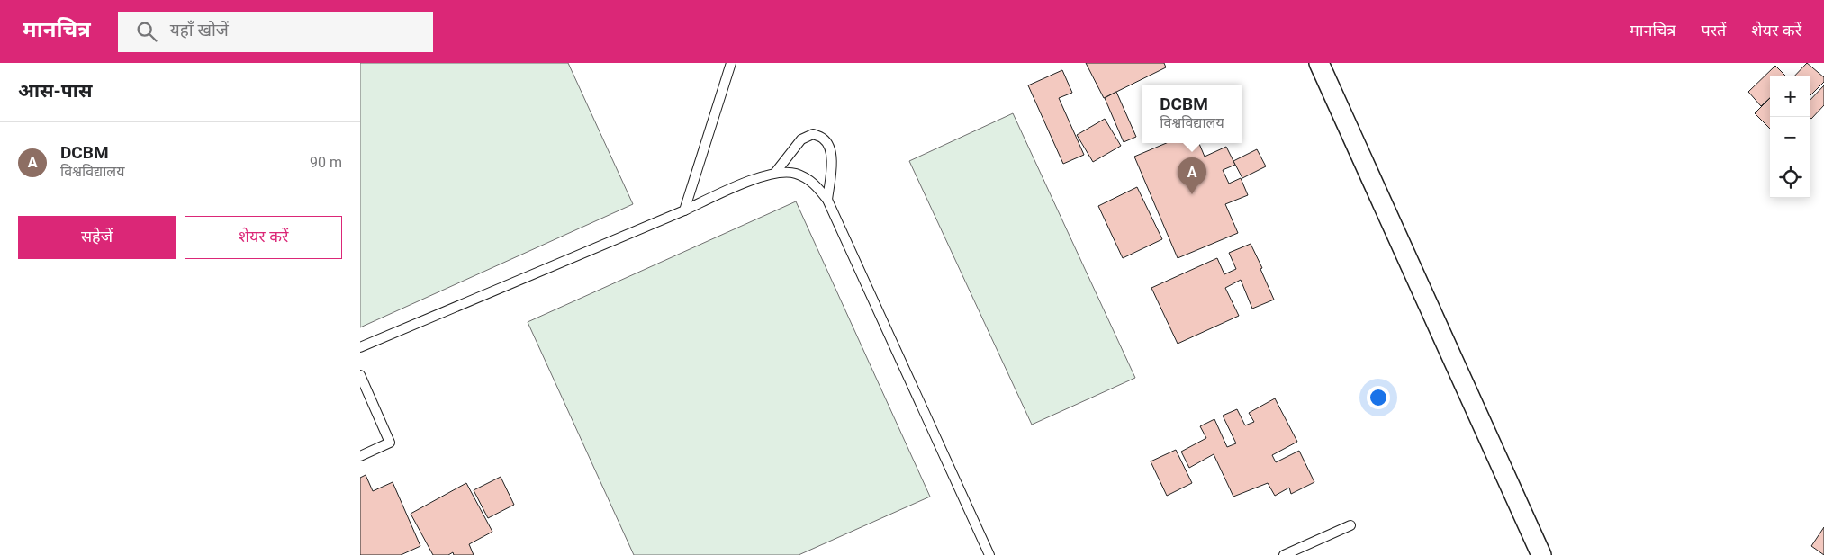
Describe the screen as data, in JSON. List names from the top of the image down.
{
  "page": {
    "header": "मानचित्र",
    "search": "यहाँ खोजें",
    "nav": ["मानचित्र", "परतें", "शेयर करें"],
    "heading": "आस-पास",
    "map_buttons": ["+", "−"],
    "popup": ["DCBM", "विश्वविद्यालय"],
    "list": [
      {
        "mark": "A",
        "name": "DCBM",
        "note": "विश्वविद्यालय",
        "value": "90 m"
      }
    ],
    "pins": "A",
    "buttons": ["सहेजें", "शेयर करें"]
  }
}
